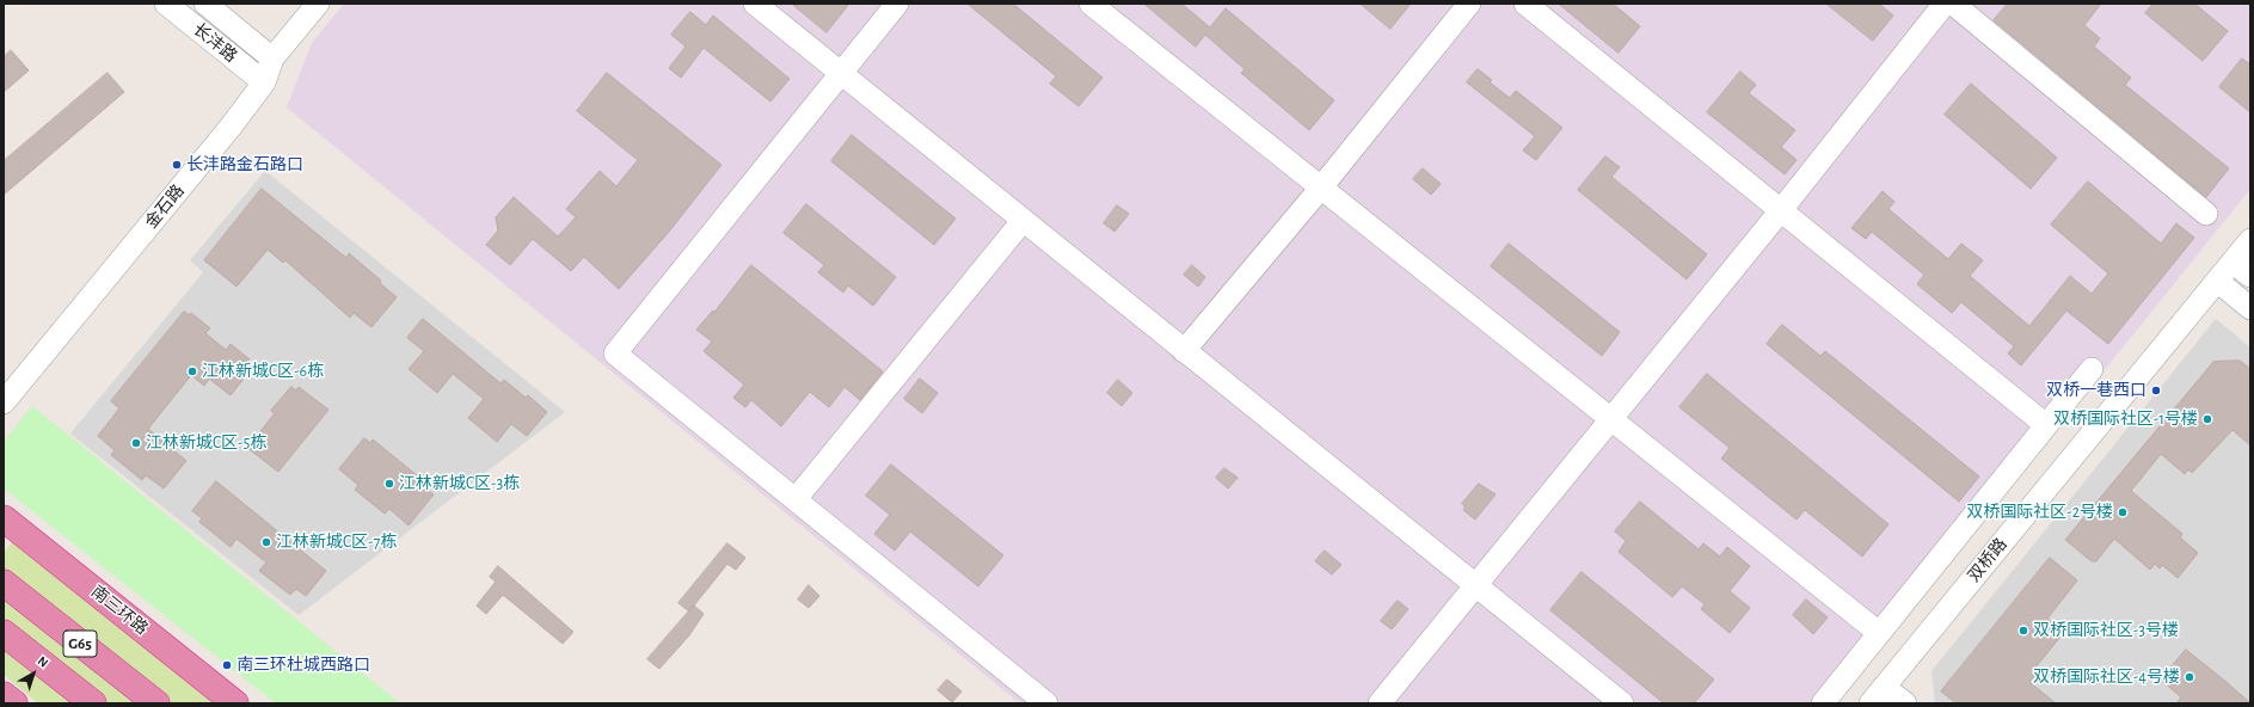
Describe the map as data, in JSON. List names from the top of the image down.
{
  "streets": {
    "highway": ["南三环路", "G65"],
    "street": ["长沣路", "金石路", "双桥路"]
  },
  "crossings": [
    ["长沣路", "金石路"]
  ],
  "places": [
    "长沣路金石路口",
    "江林新城C区-6栋",
    "双桥一巷西口",
    "双桥国际社区-1号楼",
    "江林新城C区-5栋",
    "江林新城C区-3栋",
    "双桥国际社区-2号楼",
    "江林新城C区-7栋",
    "双桥国际社区-3号楼",
    "南三环杜城西路口",
    "双桥国际社区-4号楼"
  ],
  "north": "top right"
}
